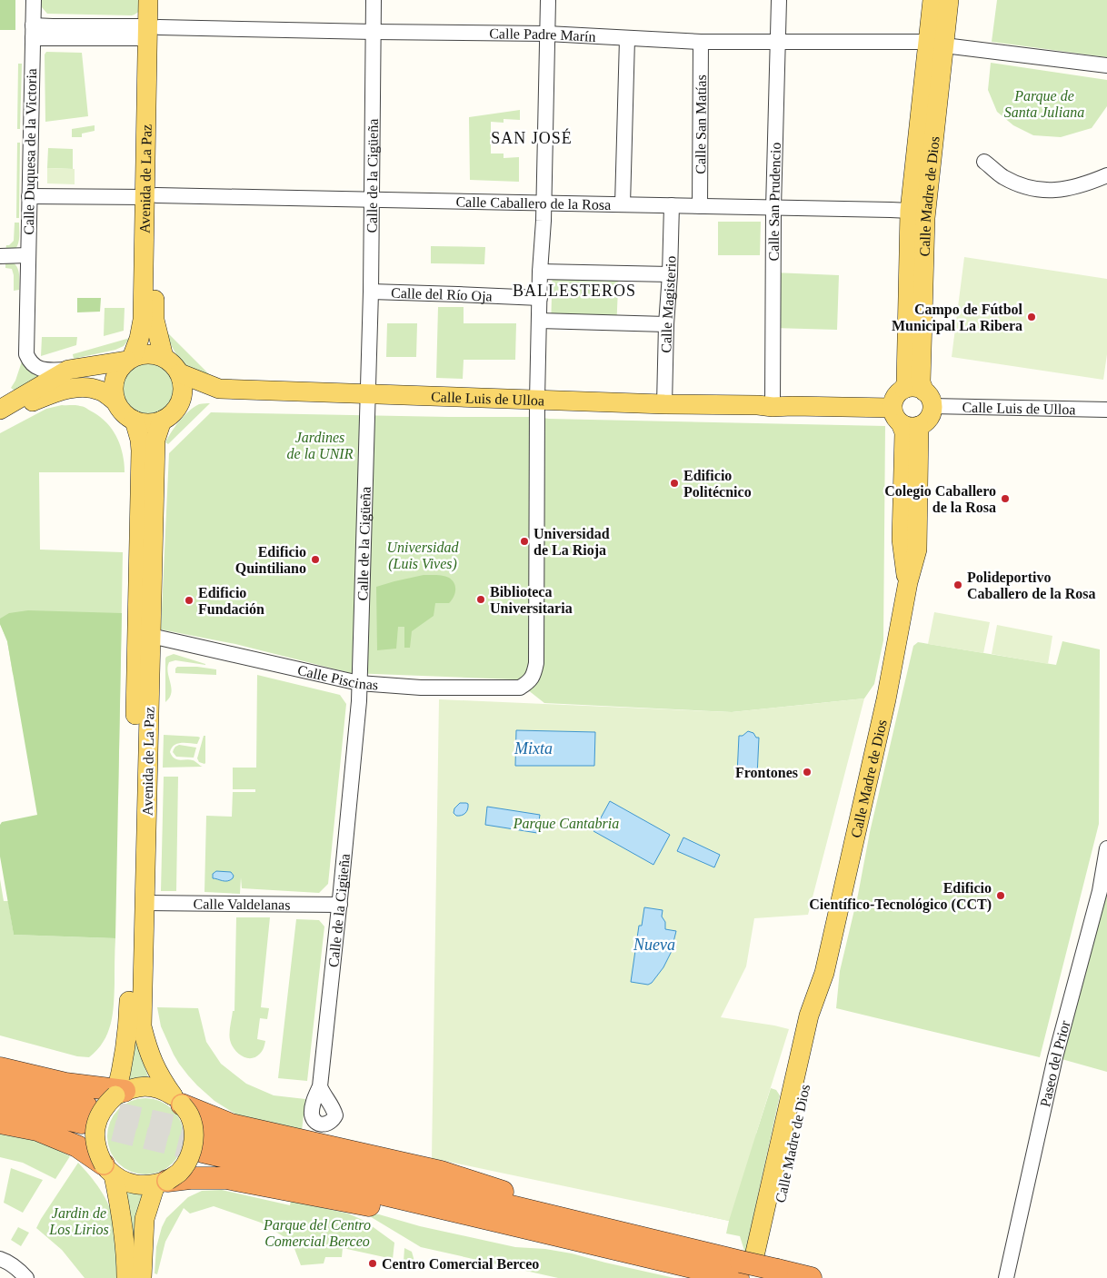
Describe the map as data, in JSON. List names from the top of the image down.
{
  "streets": {
    "main road": ["Avenida de La Paz", "Calle Madre de Dios", "Calle Luis de Ulloa"],
    "street": [
      "Calle Padre Marín",
      "Calle San Matías",
      "Calle Duquesa de la Victoria",
      "Calle de la Cigüeña",
      "Calle San Prudencio",
      "Calle Caballero de la Rosa",
      "Calle del Río Oja",
      "Calle Magisterio",
      "Calle Piscinas",
      "Calle Valdelanas",
      "Paseo del Prior"
    ]
  },
  "crossings": [
    ["Calle Padre Marín", "Calle San Matías"],
    ["Calle Padre Marín", "Calle Duquesa de la Victoria"],
    ["Calle Padre Marín", "Calle de la Cigüeña"],
    ["Calle Padre Marín", "Avenida de La Paz"],
    ["Calle Padre Marín", "Calle Madre de Dios"],
    ["Calle Padre Marín", "Calle San Prudencio"],
    ["Calle San Matías", "Calle Caballero de la Rosa"],
    ["Calle Duquesa de la Victoria", "Calle Caballero de la Rosa"],
    ["Calle de la Cigüeña", "Calle Caballero de la Rosa"],
    ["Calle de la Cigüeña", "Calle del Río Oja"],
    ["Calle de la Cigüeña", "Calle Luis de Ulloa"],
    ["Calle de la Cigüeña", "Calle Piscinas"],
    ["Calle de la Cigüeña", "Calle Valdelanas"],
    ["Avenida de La Paz", "Calle Caballero de la Rosa"],
    ["Avenida de La Paz", "Calle Luis de Ulloa"],
    ["Avenida de La Paz", "Calle Piscinas"],
    ["Avenida de La Paz", "Calle Valdelanas"],
    ["Calle Madre de Dios", "Calle Caballero de la Rosa"],
    ["Calle Madre de Dios", "Calle Luis de Ulloa"],
    ["Calle San Prudencio", "Calle Caballero de la Rosa"],
    ["Calle San Prudencio", "Calle Luis de Ulloa"],
    ["Calle Caballero de la Rosa", "Calle Magisterio"],
    ["Calle Magisterio", "Calle Luis de Ulloa"],
    ["Calle Luis de Ulloa", "Calle Piscinas"]
  ],
  "districts": ["SAN JOSÉ", "BALLESTEROS"],
  "water": ["Mixta", "Nueva"],
  "parks": [
    "Parque de Santa Juliana",
    "Jardines de la UNIR",
    "Universidad (Luis Vives)",
    "Parque Cantabria",
    "Jardin de Los Lirios",
    "Parque del Centro Comercial Berceo"
  ],
  "places": [
    "Campo de Fútbol Municipal La Ribera",
    "Edificio Politécnico",
    "Colegio Caballero de la Rosa",
    "Universidad de La Rioja",
    "Edificio Quintiliano",
    "Polideportivo Caballero de la Rosa",
    "Biblioteca Universitaria",
    "Edificio Fundación",
    "Frontones",
    "Edificio Científico-Tecnológico (CCT)",
    "Centro Comercial Berceo"
  ]
}
